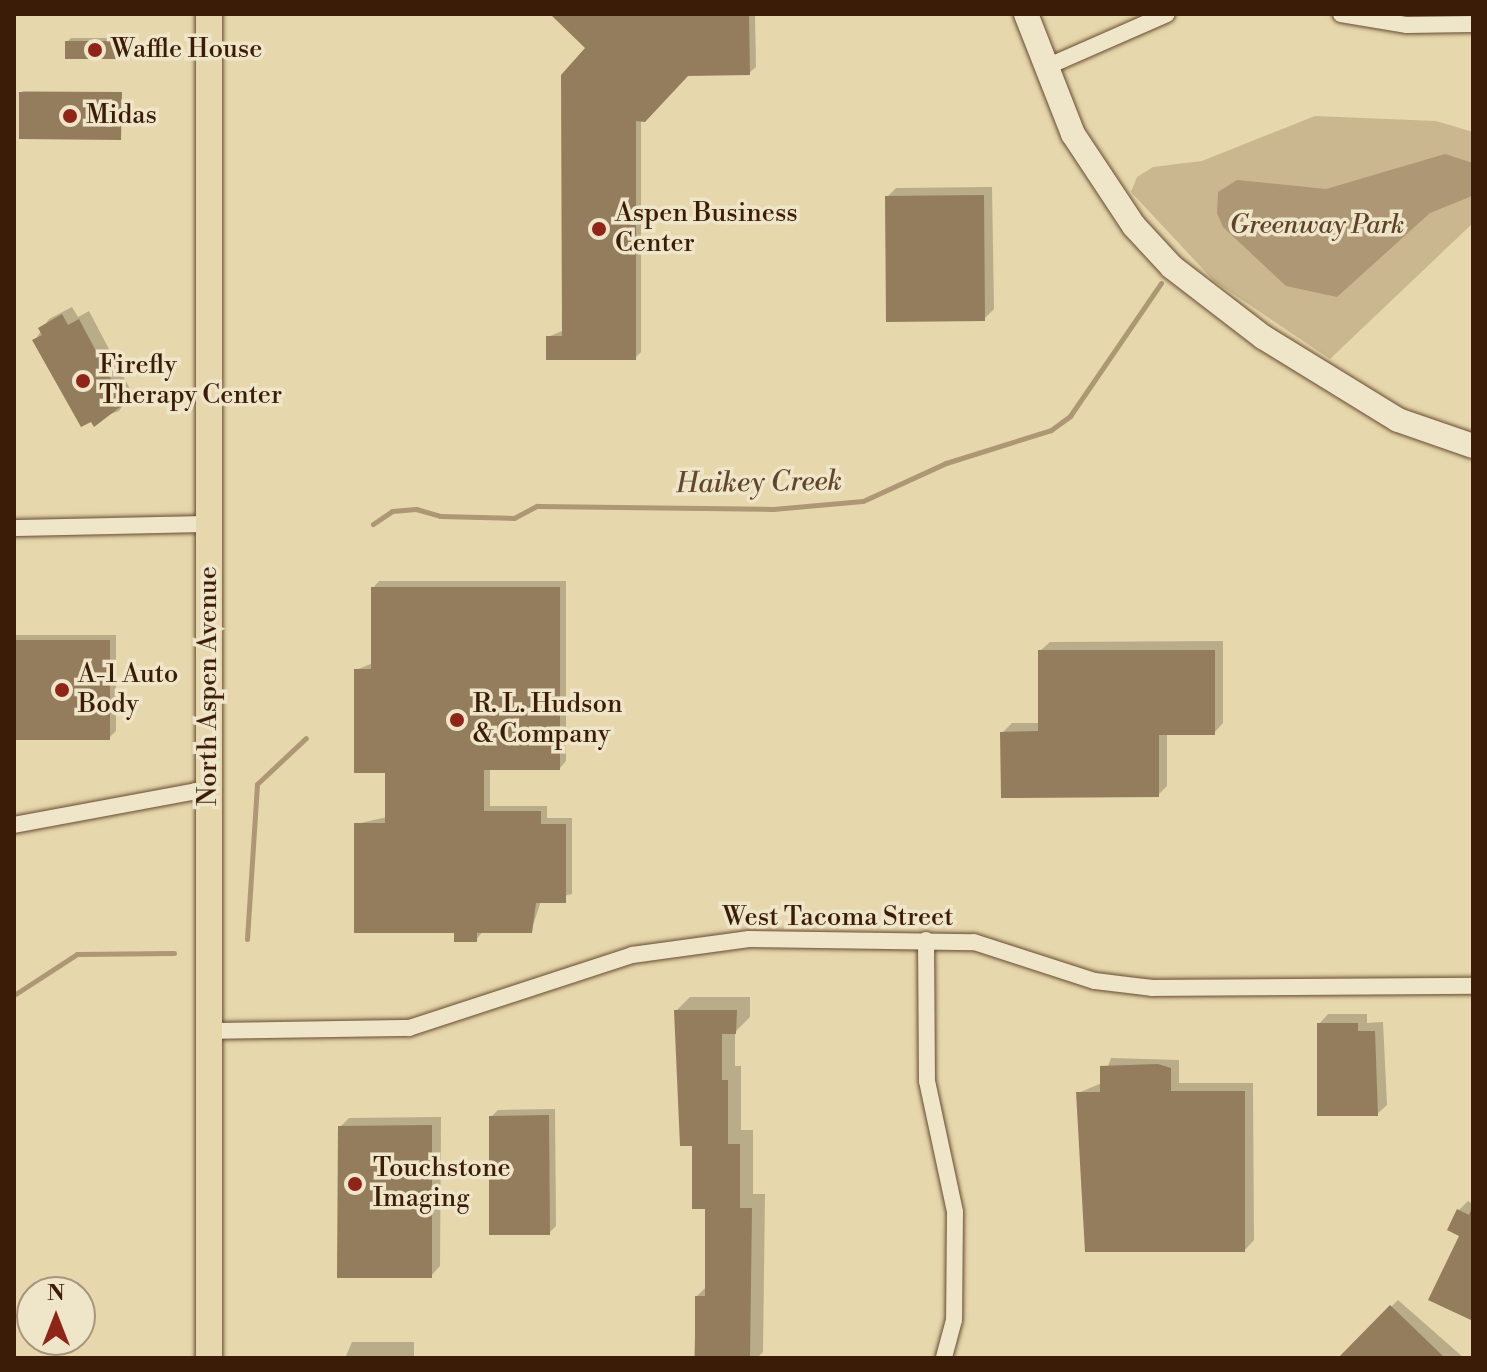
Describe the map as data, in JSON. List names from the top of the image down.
{
  "streets": {
    "main road": ["North Aspen Avenue"],
    "street": ["West Tacoma Street"]
  },
  "crossings": [
    ["North Aspen Avenue", "West Tacoma Street"]
  ],
  "water": ["Haikey Creek"],
  "parks": ["Greenway Park"],
  "places": [
    "Waffle House",
    "Midas",
    "Aspen Business Center",
    "Firefly Therapy Center",
    "A-1 Auto Body",
    "R. L. Hudson & Company",
    "Touchstone Imaging"
  ],
  "north": "top"
}
